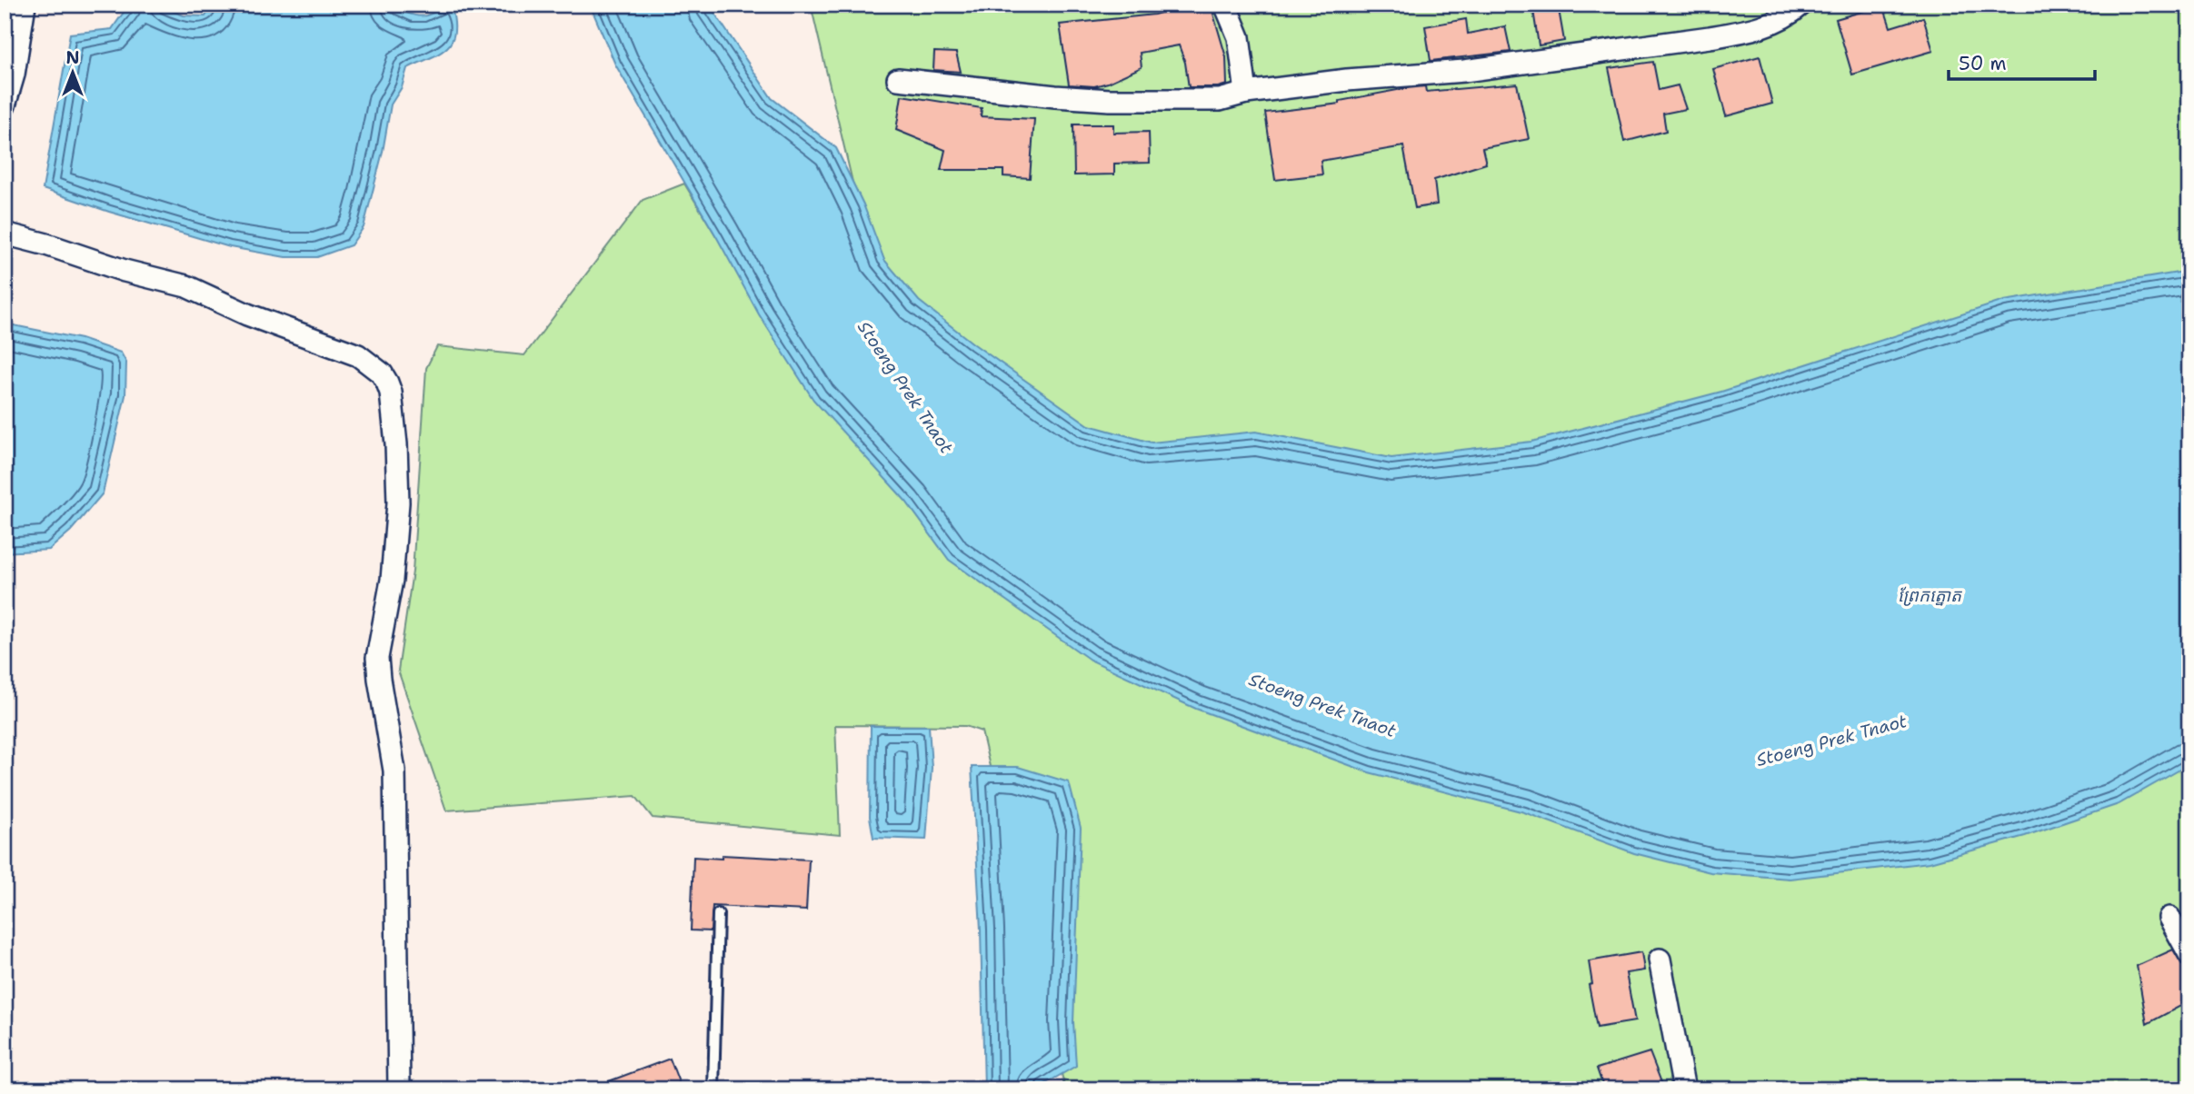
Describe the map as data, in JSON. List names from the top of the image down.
{
  "water": ["Stoeng Prek Tnaot", "ព្រែកត្នោត"],
  "scale_bar": "50 m",
  "north": "top"
}
